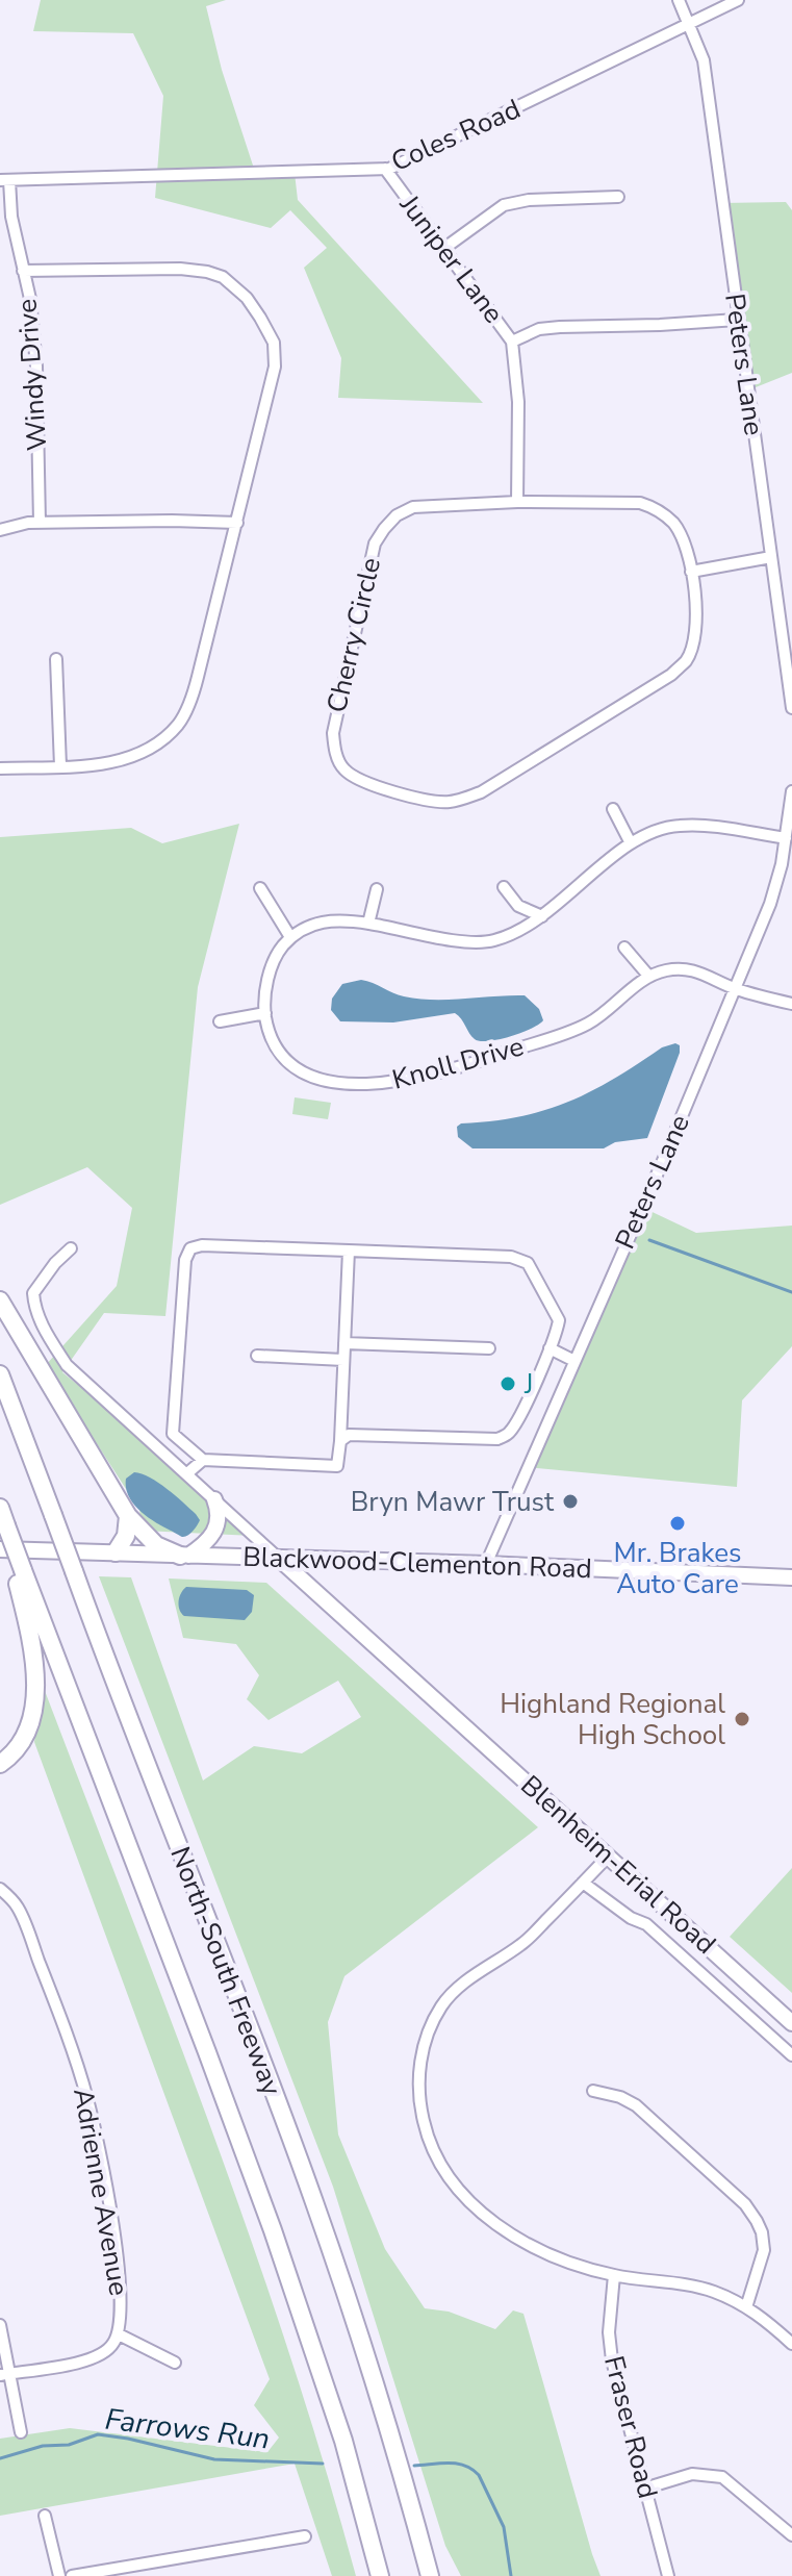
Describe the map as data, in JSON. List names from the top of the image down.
{
  "streets": {
    "highway": ["North-South Freeway"],
    "main road": ["Blackwood-Clementon Road", "Blenheim-Erial Road"],
    "street": [
      "Coles Road",
      "Juniper Lane",
      "Peters Lane",
      "Windy Drive",
      "Cherry Circle",
      "Knoll Drive",
      "Adrienne Avenue",
      "Fraser Road"
    ]
  },
  "crossings": [
    ["Coles Road", "Juniper Lane"],
    ["Coles Road", "Peters Lane"],
    ["Coles Road", "Windy Drive"],
    ["Juniper Lane", "Cherry Circle"],
    ["Peters Lane", "Blackwood-Clementon Road"],
    ["Blackwood-Clementon Road", "Blenheim-Erial Road"]
  ],
  "water": ["Farrows Run"],
  "places": [
    "J",
    "Bryn Mawr Trust",
    "Mr. Brakes Auto Care",
    "Highland Regional High School"
  ]
}
